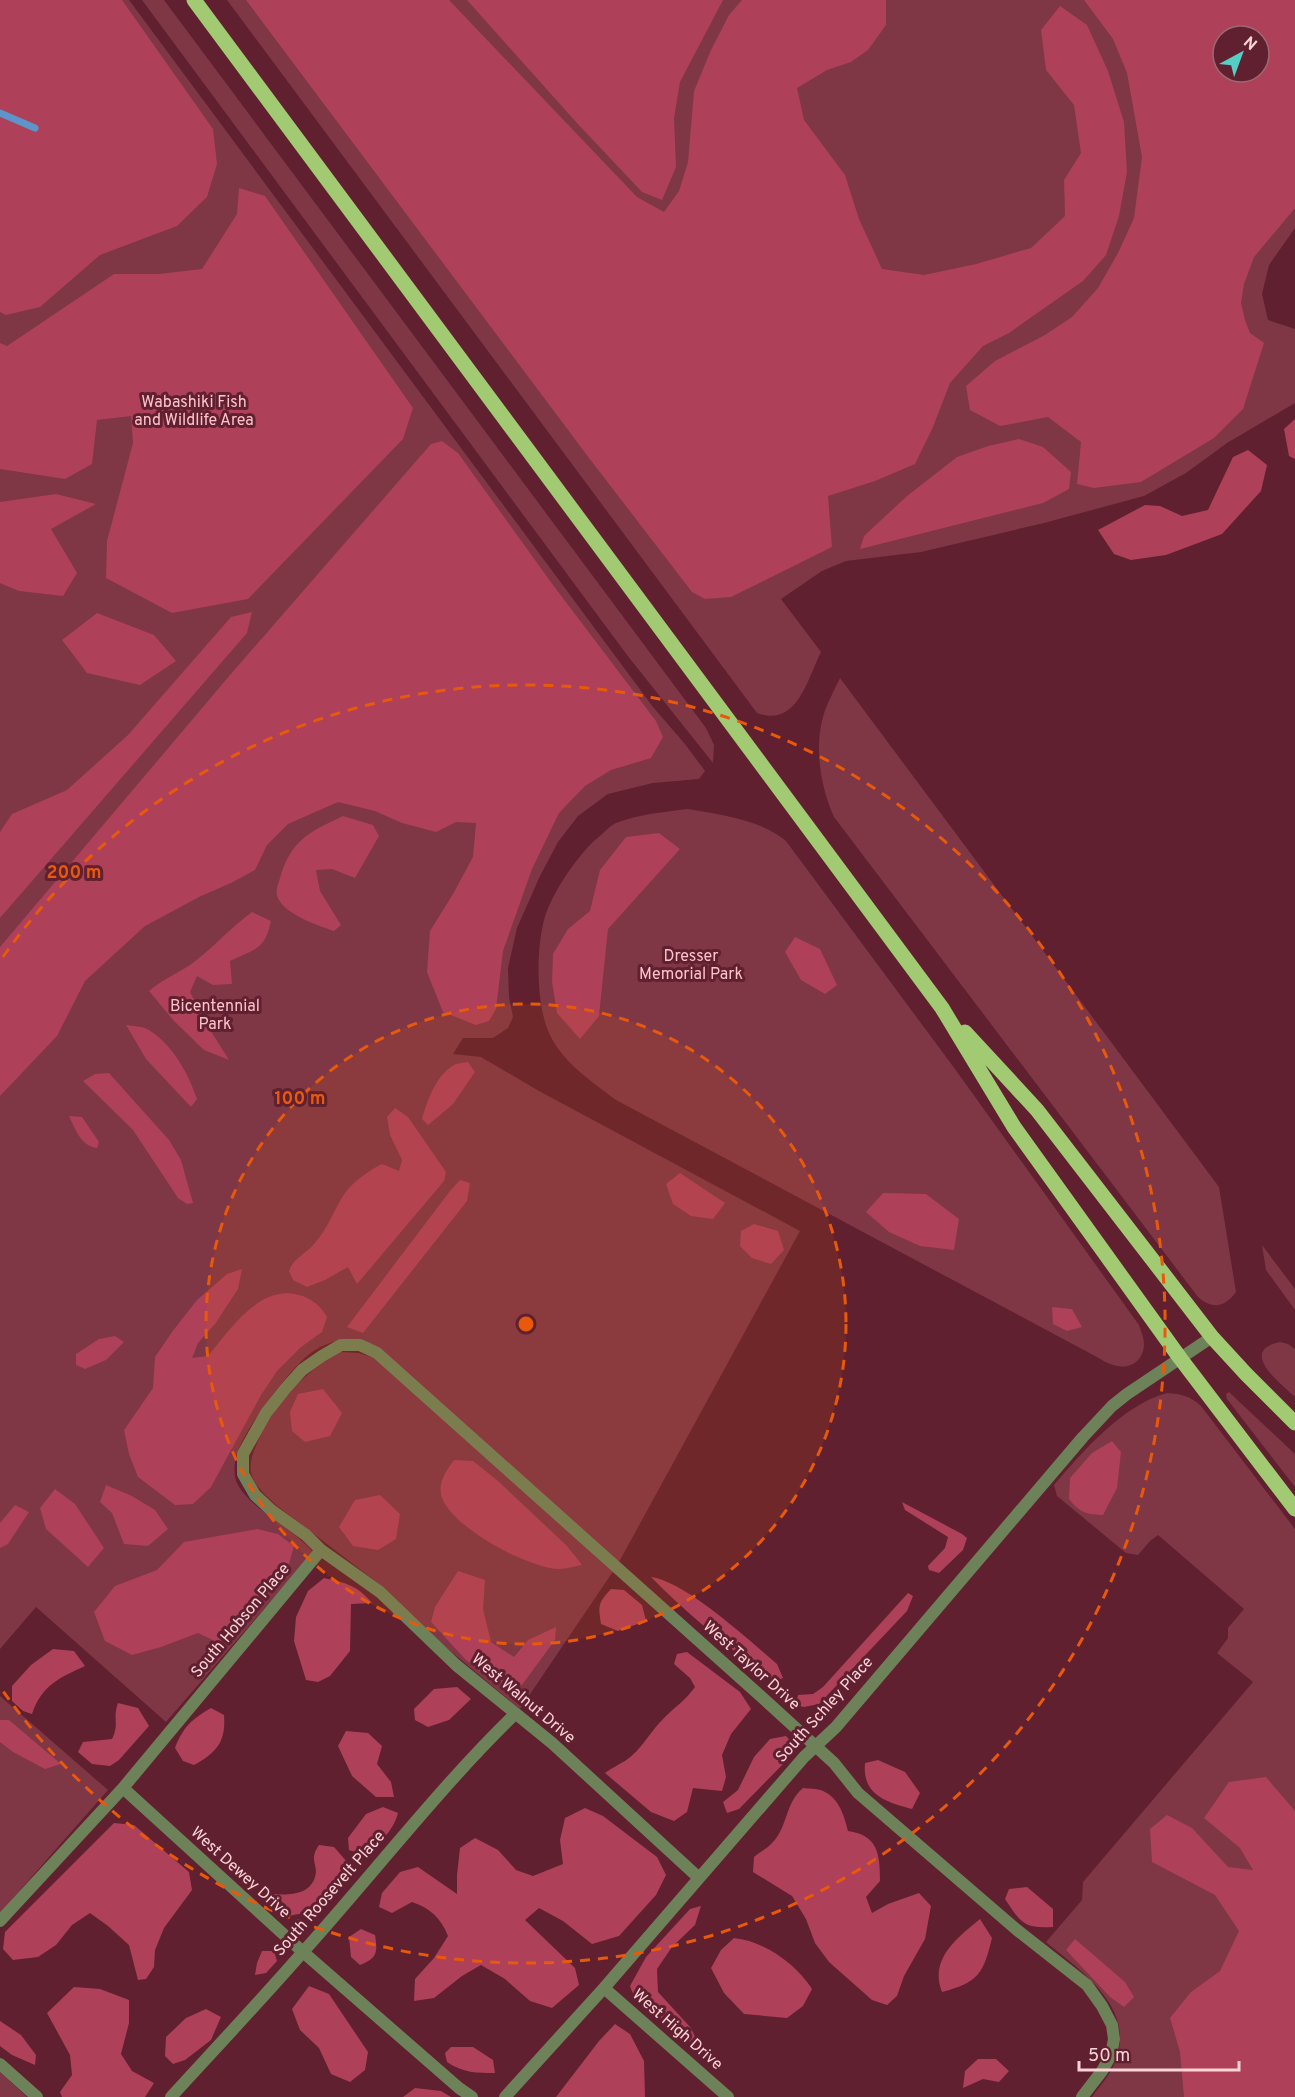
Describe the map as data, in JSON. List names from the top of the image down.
{
  "streets": {
    "street": [
      "South Hobson Place",
      "West Taylor Drive",
      "West Walnut Drive",
      "South Schley Place",
      "West Dewey Drive",
      "South Roosevelt Place",
      "West High Drive"
    ]
  },
  "crossings": [
    ["South Hobson Place", "West Taylor Drive"],
    ["South Hobson Place", "West Walnut Drive"],
    ["South Hobson Place", "West Dewey Drive"],
    ["West Taylor Drive", "West Walnut Drive"],
    ["West Taylor Drive", "South Schley Place"],
    ["West Walnut Drive", "South Schley Place"],
    ["West Walnut Drive", "South Roosevelt Place"],
    ["South Schley Place", "West High Drive"],
    ["West Dewey Drive", "South Roosevelt Place"]
  ],
  "parks": ["Wabashiki Fish and Wildlife Area", "Dresser Memorial Park", "Bicentennial Park"],
  "scale_bar": "50 m",
  "north": "top right",
  "rings": ["200 m", "100 m"]
}
